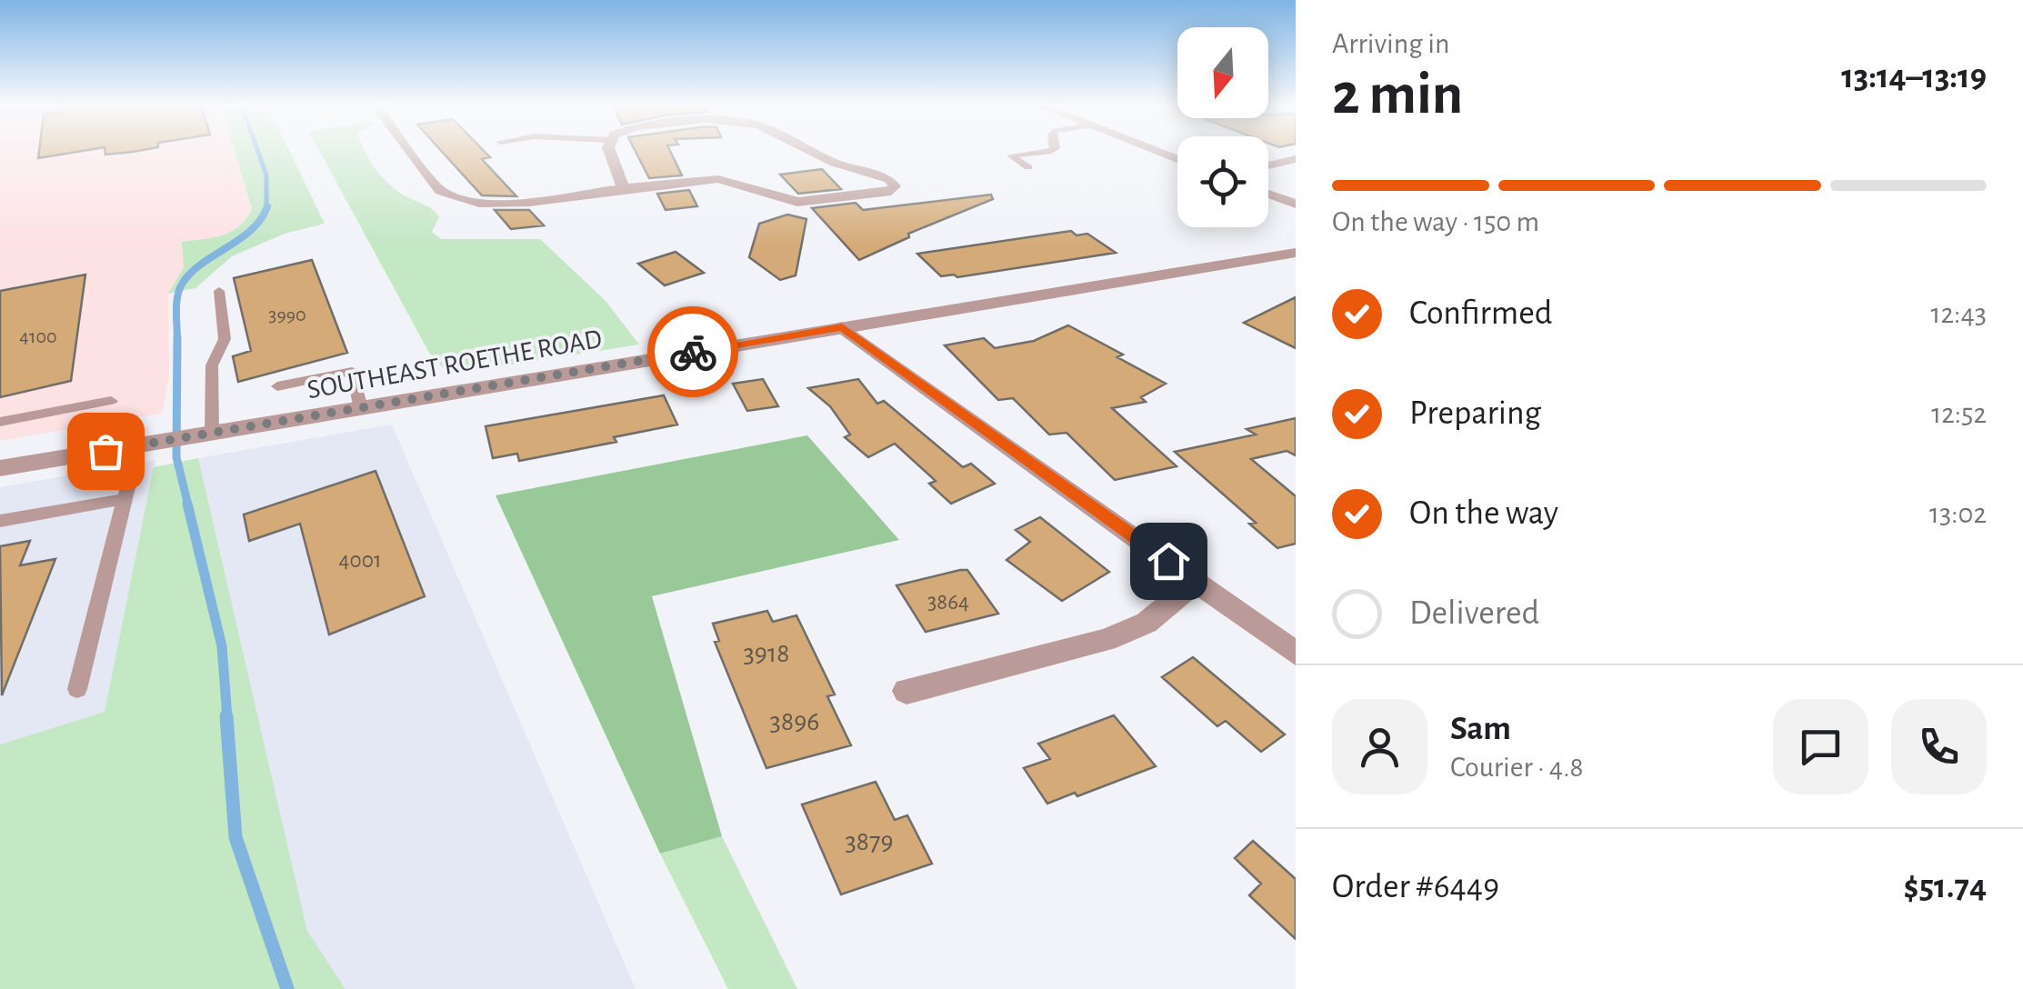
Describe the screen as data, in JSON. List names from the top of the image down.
{
  "streets": {
    "street": ["SOUTHEAST ROETHE ROAD"]
  },
  "house_numbers": [
    "3990",
    "4100",
    "4001",
    "3864",
    "3918",
    "3896",
    "3879"
  ],
  "north": "bottom",
  "page": {
    "heading": ["2 min", "Arriving in", "13:14–13:19"],
    "panel": [
      "Sam",
      "Courier · 4.8",
      "Order #6449",
      "$51.74"
    ],
    "bar": "On the way · 150 m",
    "list": [
      ["Confirmed", "12:43"],
      ["Preparing", "12:52"],
      ["On the way", "13:02"],
      "Delivered"
    ]
  }
}
